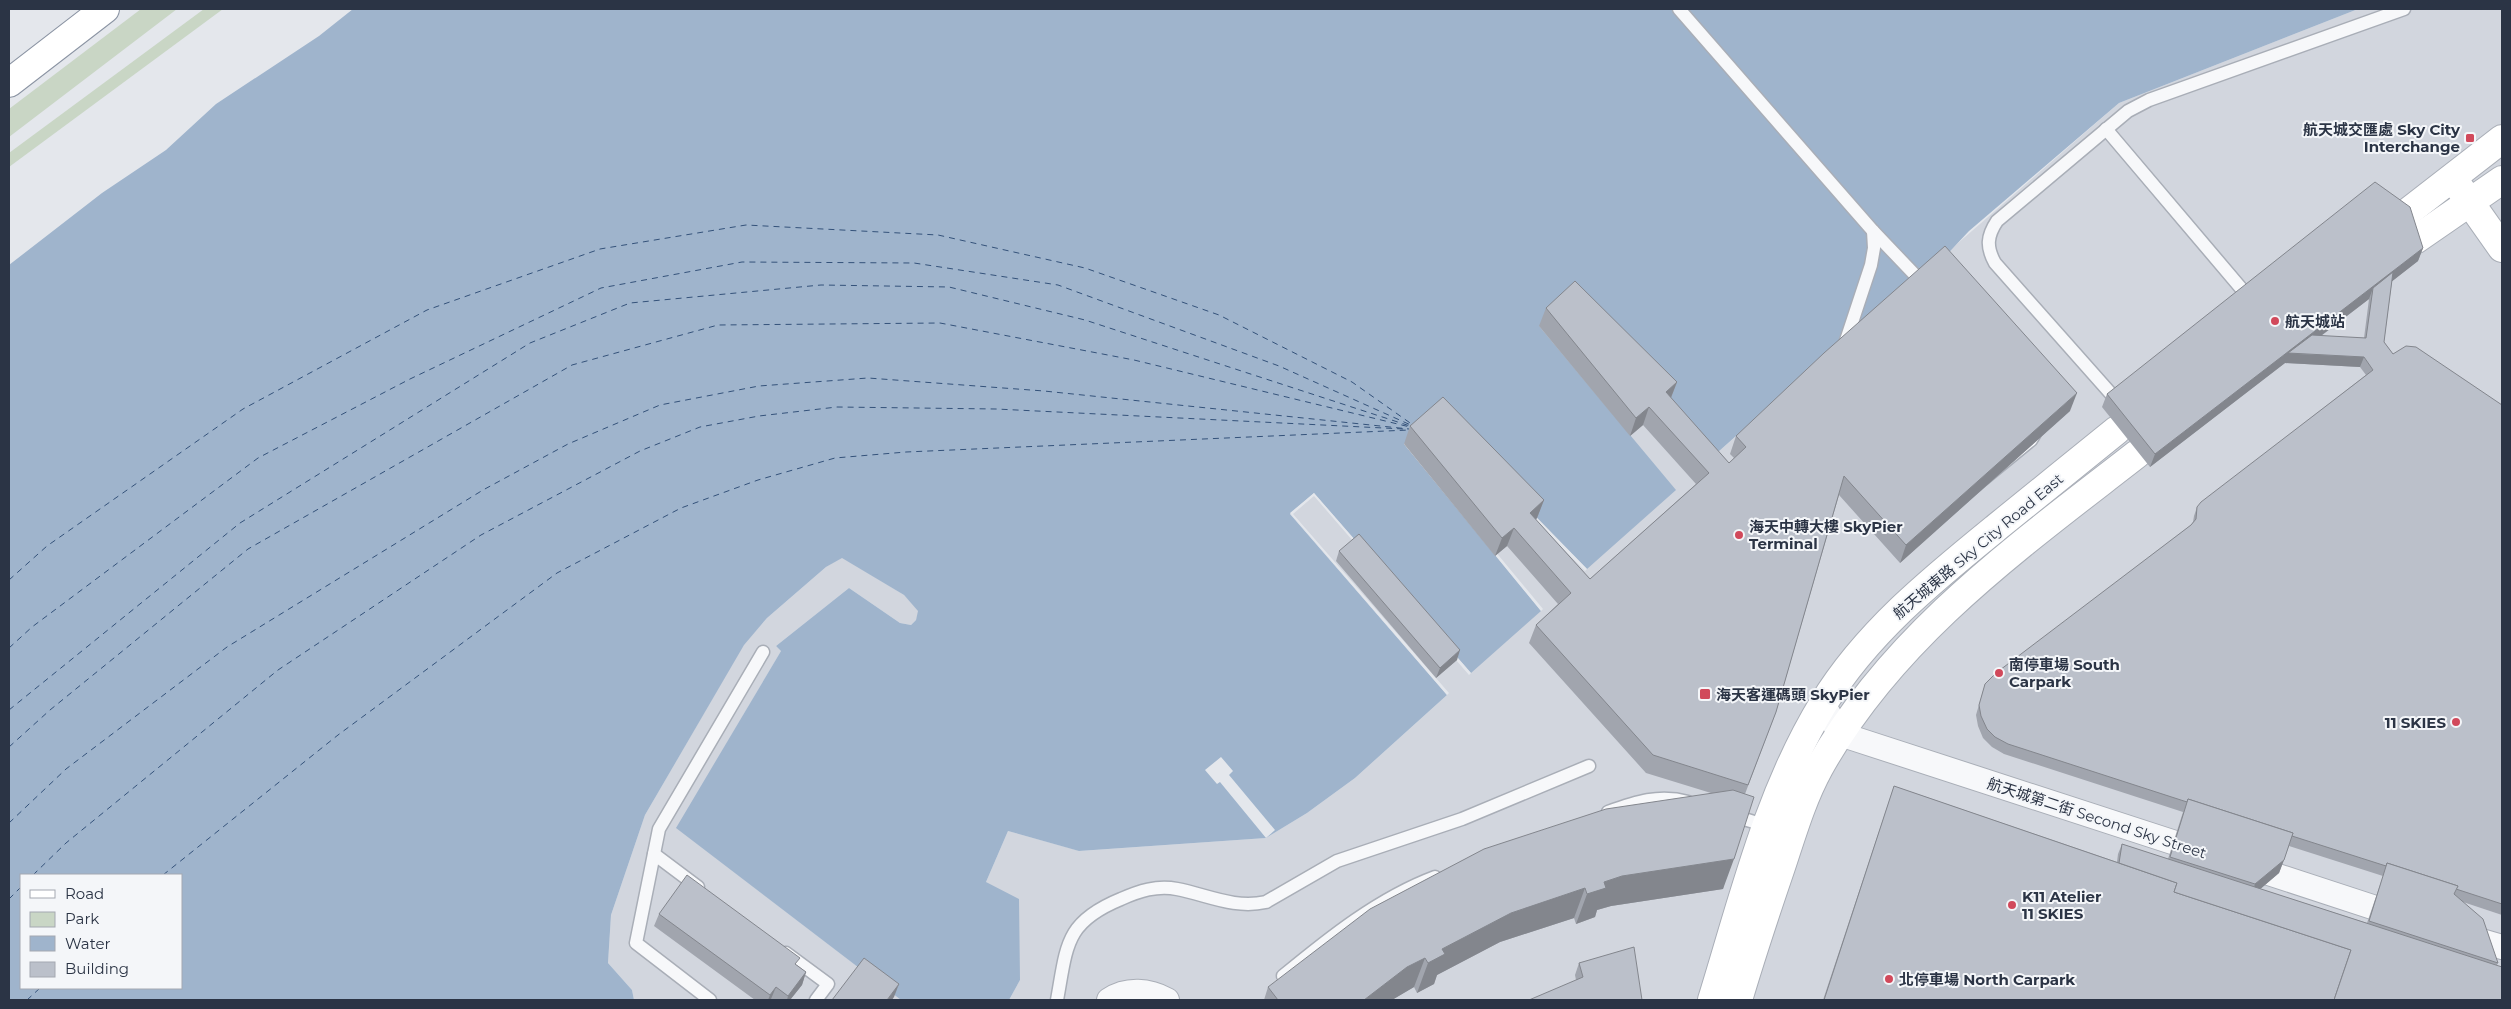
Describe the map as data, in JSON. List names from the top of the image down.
{
  "streets": {
    "main road": ["航天城東路 Sky City Road East"],
    "street": ["航天城第二街 Second Sky Street"]
  },
  "crossings": [
    ["航天城東路 Sky City Road East", "航天城第二街 Second Sky Street"]
  ],
  "places": {
    "transit": ["航天城交匯處 Sky City Interchange", "海天客運碼頭 SkyPier"],
    "other": [
      "航天城站",
      "海天中轉大樓 SkyPier Terminal",
      "南停車場 South Carpark",
      "11 SKIES",
      "K11 Atelier 11 SKIES",
      "北停車場 North Carpark"
    ]
  },
  "legend": [
    "Road",
    "Park",
    "Water",
    "Building"
  ]
}
